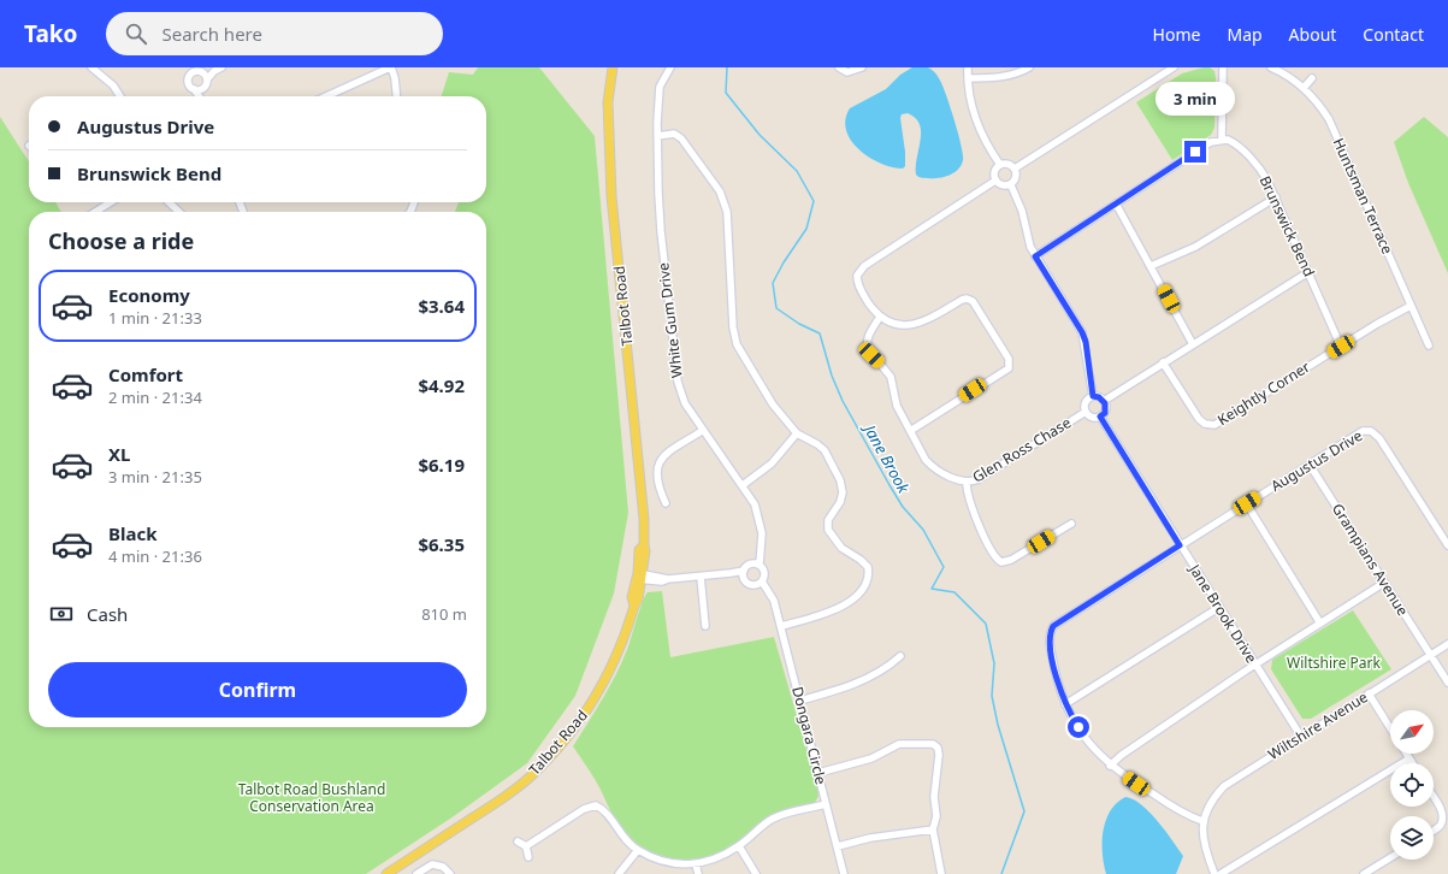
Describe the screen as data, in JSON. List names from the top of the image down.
{
  "streets": {
    "main road": ["Talbot Road"],
    "street": [
      "Huntsman Terrace",
      "Brunswick Bend",
      "White Gum Drive",
      "Keightly Corner",
      "Glen Ross Chase",
      "Augustus Drive",
      "Grampians Avenue",
      "Jane Brook Drive",
      "Wiltshire Avenue",
      "Dongara Circle"
    ]
  },
  "crossings": [
    ["Huntsman Terrace", "Keightly Corner"],
    ["Brunswick Bend", "Keightly Corner"],
    ["White Gum Drive", "Dongara Circle"],
    ["Glen Ross Chase", "Jane Brook Drive"],
    ["Augustus Drive", "Grampians Avenue"],
    ["Augustus Drive", "Jane Brook Drive"],
    ["Augustus Drive", "Wiltshire Avenue"],
    ["Grampians Avenue", "Wiltshire Avenue"],
    ["Jane Brook Drive", "Wiltshire Avenue"]
  ],
  "water": ["Jane Brook"],
  "parks": ["Wiltshire Park", "Talbot Road Bushland Conservation Area"],
  "north": "top right",
  "page": {
    "header": "Tako",
    "search": "Search here",
    "nav": [
      "Home",
      "Map",
      "About",
      "Contact"
    ],
    "bubble": "3 min",
    "banner": ["Augustus Drive", "Brunswick Bend"],
    "heading": "Choose a ride",
    "list": [
      {
        "name": "Economy",
        "note": "1 min · 21:33",
        "value": "$3.64"
      },
      {
        "name": "Comfort",
        "note": "2 min · 21:34",
        "value": "$4.92"
      },
      {
        "name": "XL",
        "note": "3 min · 21:35",
        "value": "$6.19"
      },
      {
        "name": "Black",
        "note": "4 min · 21:36",
        "value": "$6.35"
      }
    ],
    "pay": ["Cash", "810 m"],
    "buttons": "Confirm"
  }
}
